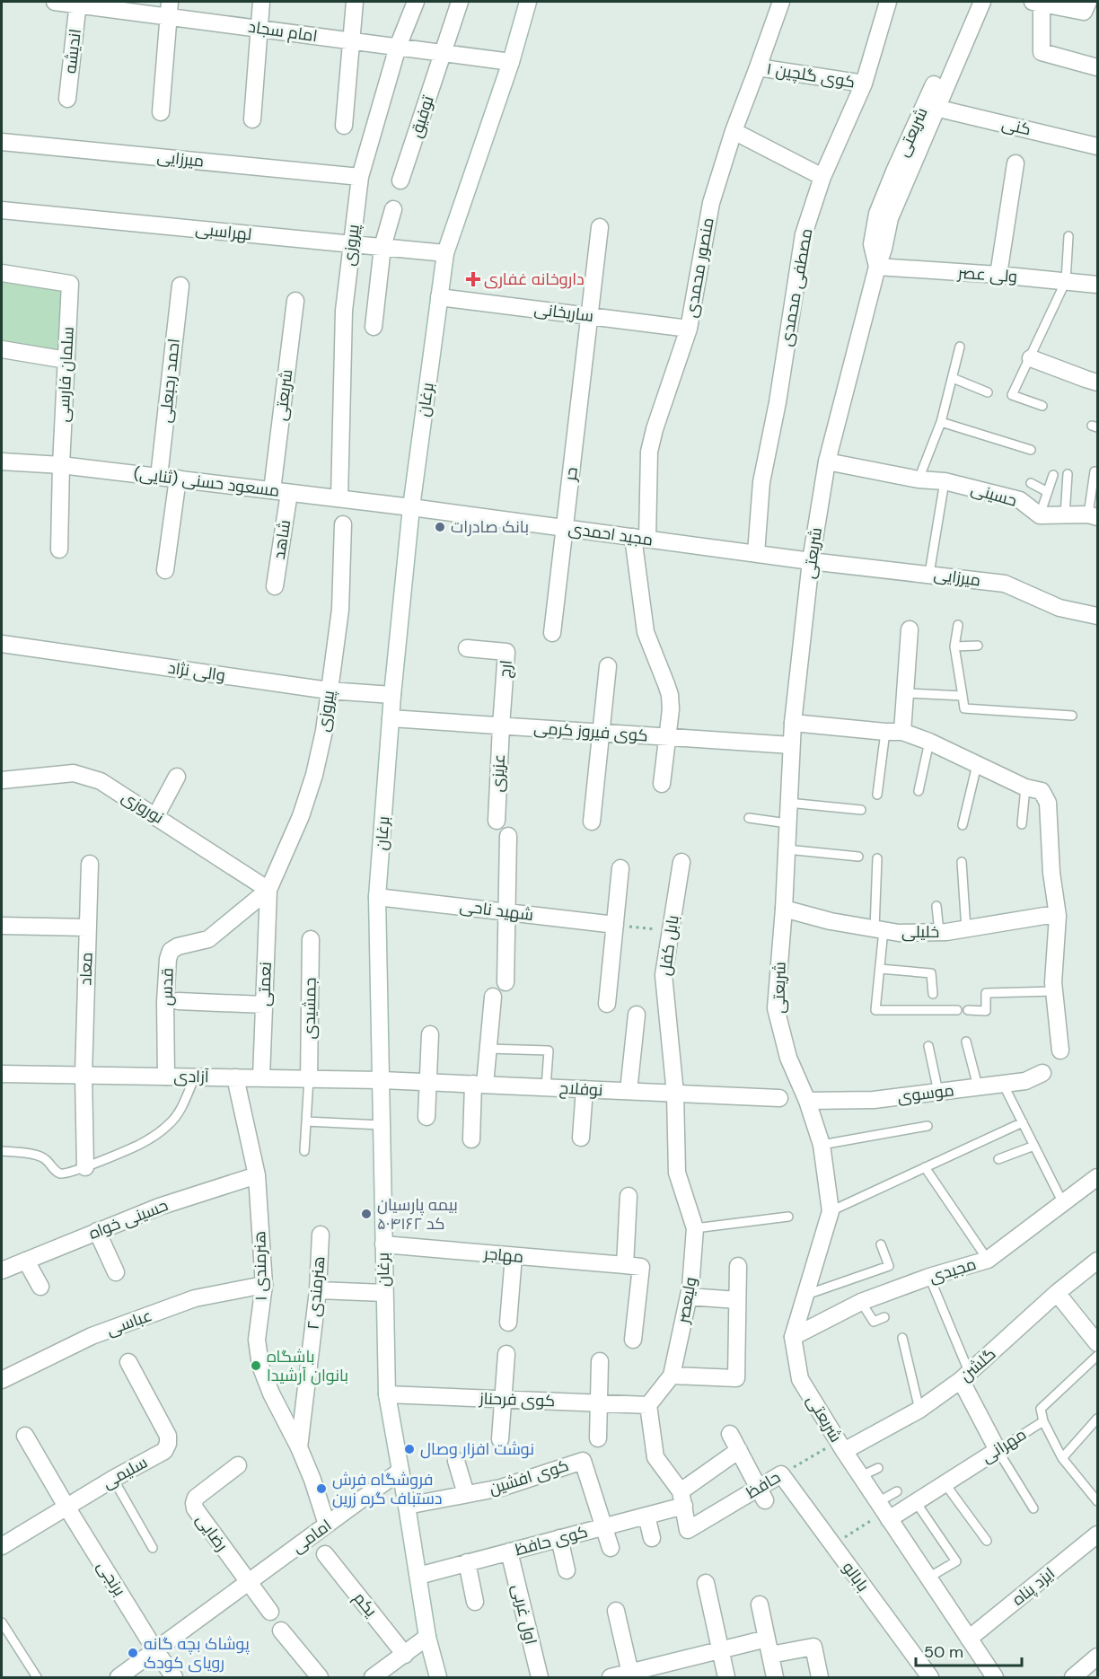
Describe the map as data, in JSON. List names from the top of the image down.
{
  "streets": {
    "street": [
      "امام سجاد",
      "اندیشه",
      "کوی گلچین ۱",
      "توفیق",
      "کنی",
      "شریعتی",
      "میرزایی",
      "لهراسبی",
      "پیروزی",
      "منصور محمدی",
      "ولی عصر",
      "مصطفی محمدی",
      "ساریخانی",
      "سلمان فارسی",
      "احمد رجبعلی",
      "برغان",
      "حر",
      "مسعود حسنی (ثنایی)",
      "حسینی",
      "مجید احمدی",
      "شاهد",
      "ارج",
      "والی نژاد",
      "کوی فیروز کرمی",
      "عزیزی",
      "نوروزی",
      "شهید ناحی",
      "خلیلی",
      "بابل کفل",
      "معاد",
      "نعمتی",
      "قدس",
      "جمشیدی",
      "آزادی",
      "نوفلاح",
      "موسوی",
      "حسینی خواه",
      "مهاجر",
      "هنرمندی ۱",
      "مجیدی",
      "هنرمندی ۲",
      "ولیعصر",
      "عباسی",
      "گلشن",
      "کوی فرحناز",
      "مهرانی",
      "سلیمی",
      "کوی افشین",
      "حافظ",
      "رضایی",
      "امامی",
      "کوی حافظ",
      "بابالو",
      "برنجی",
      "ایزد پناه",
      "یکم",
      "اول غربی"
    ]
  },
  "crossings": [
    ["امام سجاد", "اندیشه"],
    ["امام سجاد", "توفیق"],
    ["امام سجاد", "پیروزی"],
    ["امام سجاد", "برغان"],
    ["کوی گلچین ۱", "منصور محمدی"],
    ["کوی گلچین ۱", "مصطفی محمدی"],
    ["کنی", "شریعتی"],
    ["شریعتی", "میرزایی"],
    ["شریعتی", "ولی عصر"],
    ["شریعتی", "مسعود حسنی (ثنایی)"],
    ["شریعتی", "حسینی"],
    ["شریعتی", "مجید احمدی"],
    ["شریعتی", "کوی فیروز کرمی"],
    ["شریعتی", "خلیلی"],
    ["شریعتی", "موسوی"],
    ["شریعتی", "مجیدی"],
    ["شریعتی", "گلشن"],
    ["شریعتی", "مهرانی"],
    ["شریعتی", "حافظ"],
    ["شریعتی", "ایزد پناه"],
    ["میرزایی", "پیروزی"],
    ["میرزایی", "مجید احمدی"],
    ["لهراسبی", "پیروزی"],
    ["لهراسبی", "برغان"],
    ["پیروزی", "مسعود حسنی (ثنایی)"],
    ["پیروزی", "والی نژاد"],
    ["پیروزی", "نوروزی"],
    ["پیروزی", "نعمتی"],
    ["پیروزی", "قدس"],
    ["منصور محمدی", "ساریخانی"],
    ["منصور محمدی", "مجید احمدی"],
    ["منصور محمدی", "کوی فیروز کرمی"],
    ["مصطفی محمدی", "مجید احمدی"],
    ["ساریخانی", "برغان"],
    ["ساریخانی", "حر"],
    ["سلمان فارسی", "مسعود حسنی (ثنایی)"],
    ["احمد رجبعلی", "مسعود حسنی (ثنایی)"],
    ["برغان", "مسعود حسنی (ثنایی)"],
    ["برغان", "مجید احمدی"],
    ["برغان", "والی نژاد"],
    ["برغان", "کوی فیروز کرمی"],
    ["برغان", "شهید ناحی"],
    ["برغان", "آزادی"],
    ["برغان", "نوفلاح"],
    ["برغان", "مهاجر"],
    ["برغان", "کوی فرحناز"],
    ["برغان", "کوی افشین"],
    ["برغان", "امامی"],
    ["برغان", "کوی حافظ"],
    ["حر", "مجید احمدی"],
    ["مسعود حسنی (ثنایی)", "مجید احمدی"],
    ["مسعود حسنی (ثنایی)", "شاهد"],
    ["ارج", "کوی فیروز کرمی"],
    ["ارج", "عزیزی"],
    ["کوی فیروز کرمی", "عزیزی"],
    ["نوروزی", "نعمتی"],
    ["نوروزی", "قدس"],
    ["بابل کفل", "نوفلاح"],
    ["بابل کفل", "ولیعصر"],
    ["معاد", "آزادی"],
    ["نعمتی", "قدس"],
    ["نعمتی", "آزادی"],
    ["قدس", "آزادی"],
    ["جمشیدی", "آزادی"],
    ["آزادی", "نوفلاح"],
    ["آزادی", "هنرمندی ۱"],
    ["نوفلاح", "ولیعصر"],
    ["حسینی خواه", "هنرمندی ۱"],
    ["هنرمندی ۱", "هنرمندی ۲"],
    ["هنرمندی ۱", "عباسی"],
    ["هنرمندی ۱", "امامی"],
    ["ولیعصر", "کوی فرحناز"],
    ["گلشن", "حافظ"],
    ["سلیمی", "برنجی"],
    ["کوی افشین", "کوی حافظ"],
    ["حافظ", "کوی حافظ"],
    ["حافظ", "بابالو"],
    ["رضایی", "امامی"],
    ["امامی", "برنجی"],
    ["کوی حافظ", "اول غربی"]
  ],
  "places": {
    "health": ["داروخانه غفاری"],
    "other": [
      "بانک صادرات",
      "بیمه پارسیان کد ۵۰۴۱۶۲",
      "باشگاه بانوان آرشیدا",
      "نوشت افزار وصال",
      "فروشگاه فرش دستباف گره زرین",
      "پوشاک بچه گانه رویای کودک"
    ]
  },
  "scale_bar": "50 m"
}
